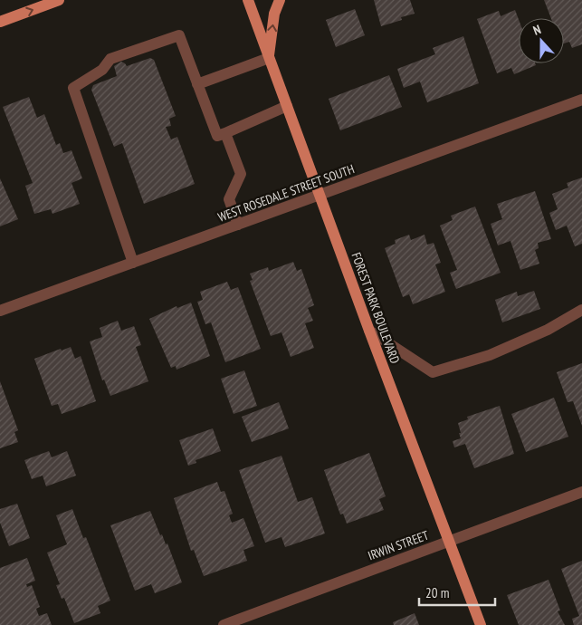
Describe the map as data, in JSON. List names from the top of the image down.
{
  "streets": {
    "main road": ["FOREST PARK BOULEVARD"],
    "street": ["WEST ROSEDALE STREET SOUTH", "IRWIN STREET"]
  },
  "crossings": [
    ["WEST ROSEDALE STREET SOUTH", "FOREST PARK BOULEVARD"],
    ["FOREST PARK BOULEVARD", "IRWIN STREET"]
  ],
  "scale_bar": "20 m",
  "north": "top"
}
